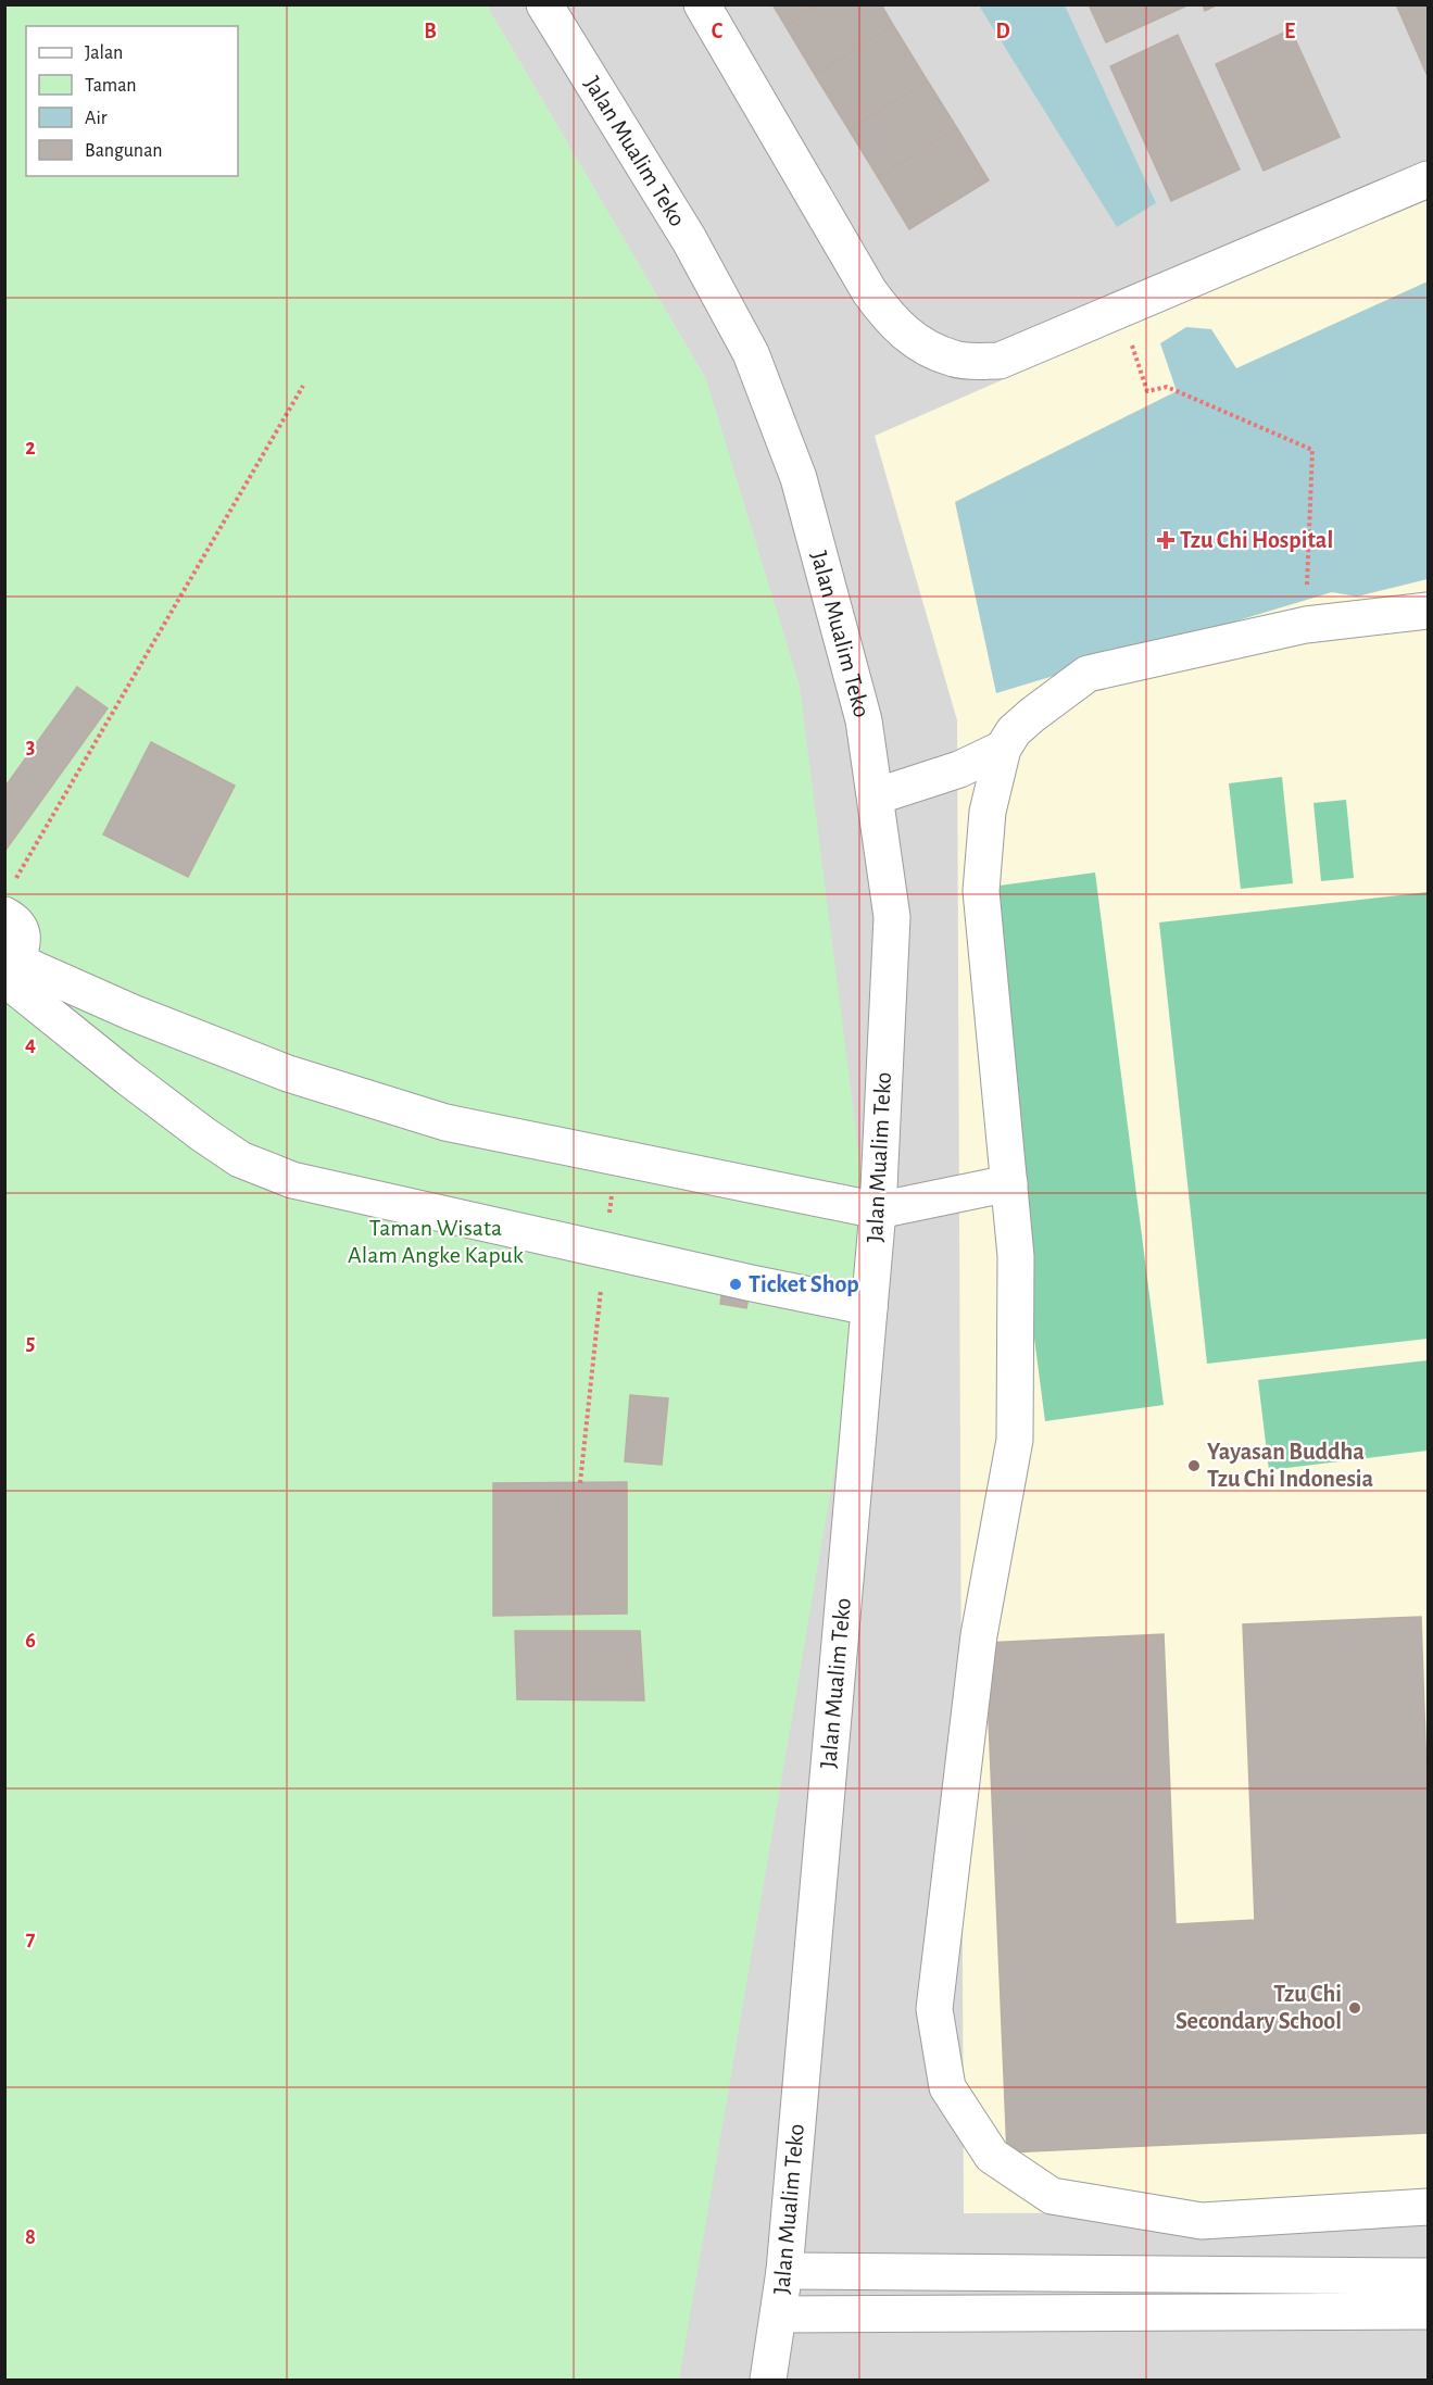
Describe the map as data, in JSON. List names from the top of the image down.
{
  "streets": {
    "street": ["Jalan Mualim Teko"]
  },
  "parks": ["Taman Wisata Alam Angke Kapuk"],
  "places": {
    "health": ["Tzu Chi Hospital"],
    "other": ["Ticket Shop", "Yayasan Buddha Tzu Chi Indonesia", "Tzu Chi Secondary School"]
  },
  "legend": [
    "Jalan",
    "Taman",
    "Air",
    "Bangunan"
  ],
  "grid": {
    "columns": [
      "B",
      "C",
      "D",
      "E"
    ],
    "rows": [
      "2",
      "3",
      "4",
      "5",
      "6",
      "7",
      "8"
    ]
  }
}
